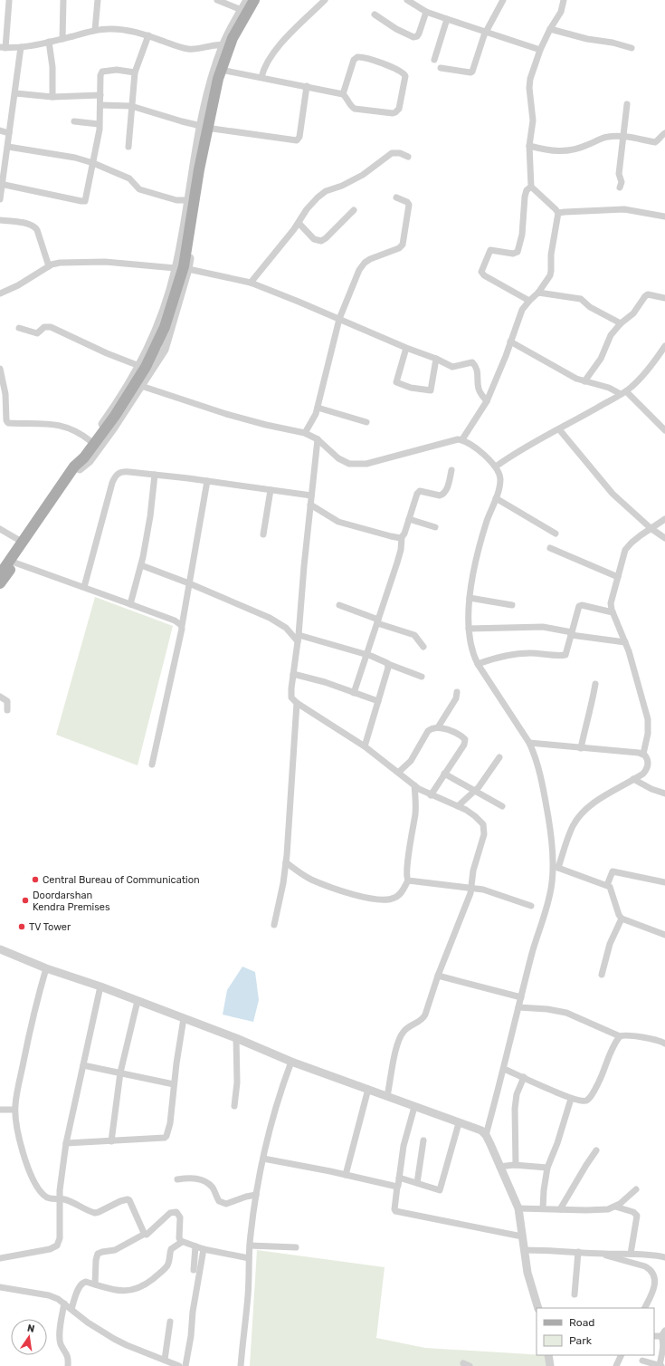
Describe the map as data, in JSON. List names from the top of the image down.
{
  "places": ["Central Bureau of Communication", "Doordarshan Kendra Premises", "TV Tower"],
  "legend": ["Road", "Park"],
  "north": "top"
}
